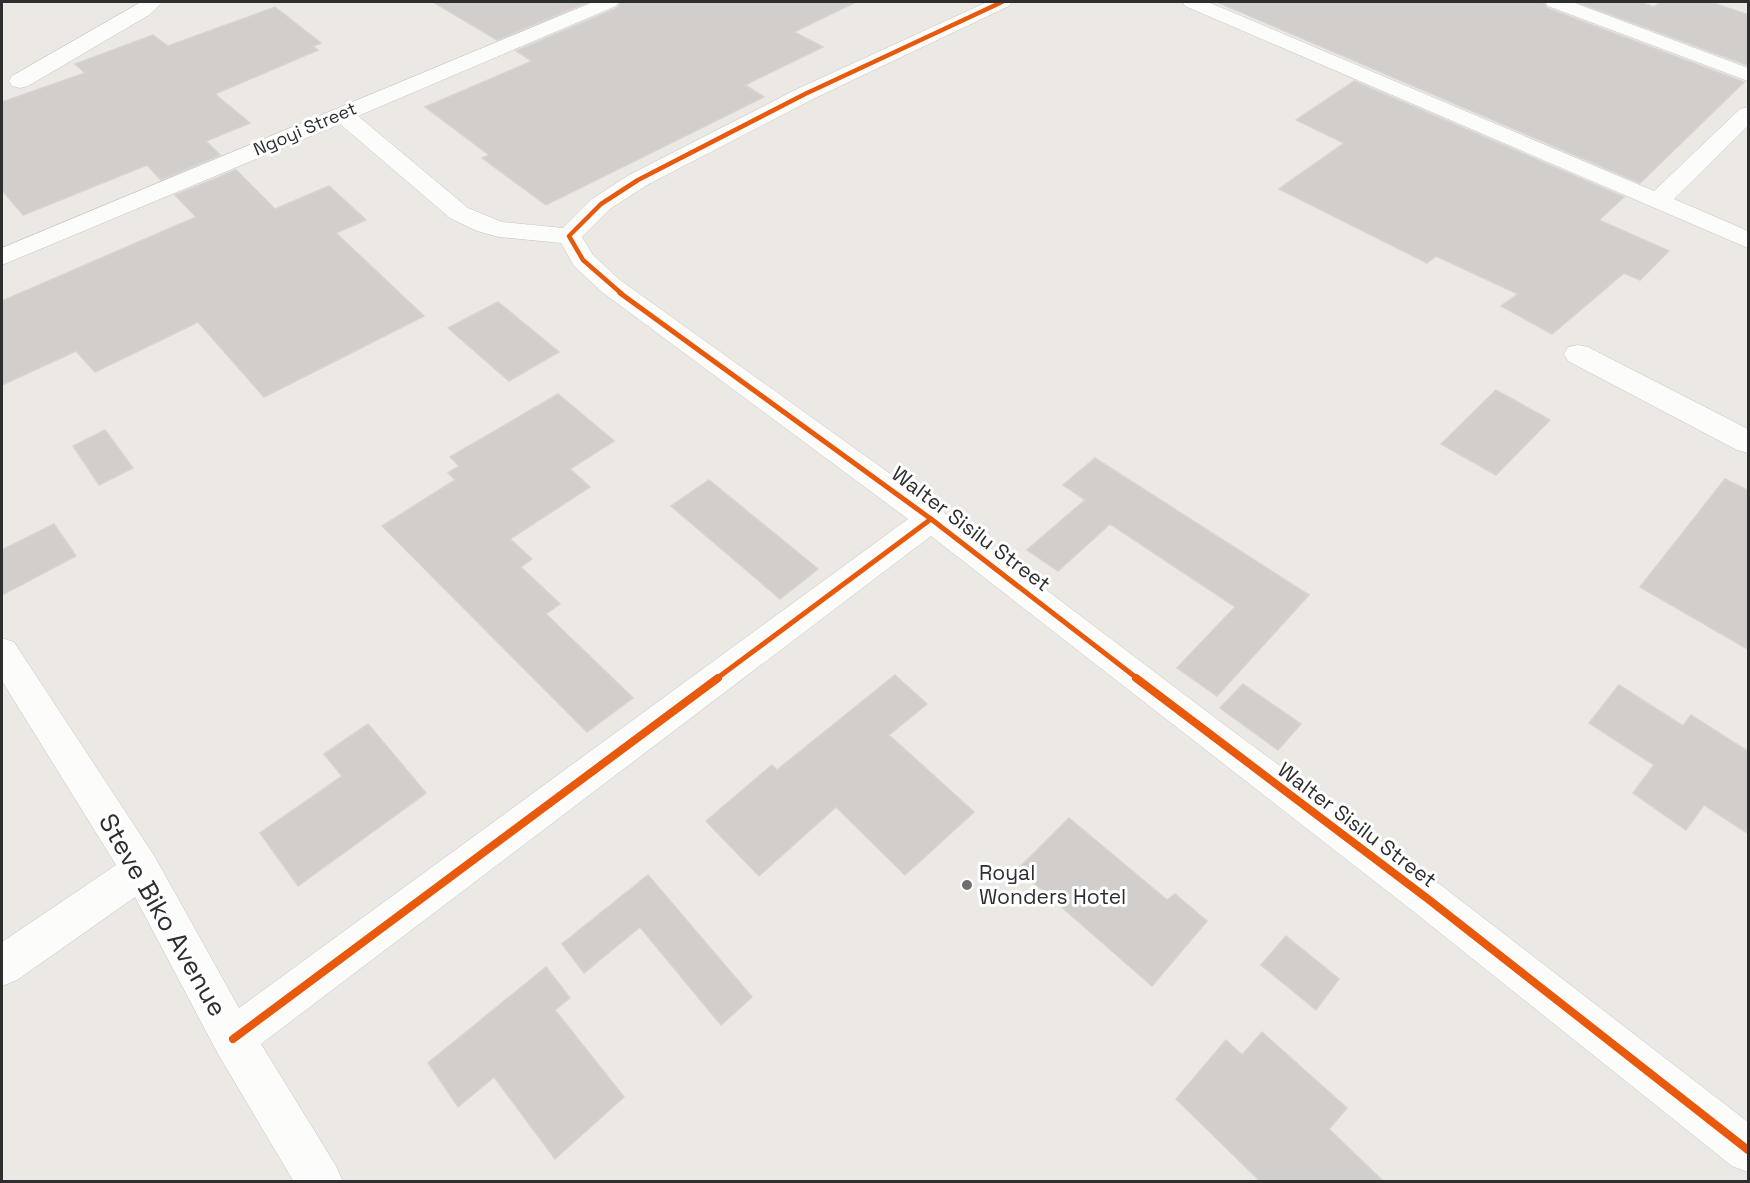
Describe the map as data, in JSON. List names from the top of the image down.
{
  "streets": {
    "street": ["Ngoyi Street", "Walter Sisilu Street", "Steve Biko Avenue"]
  },
  "places": ["Royal Wonders Hotel"]
}
